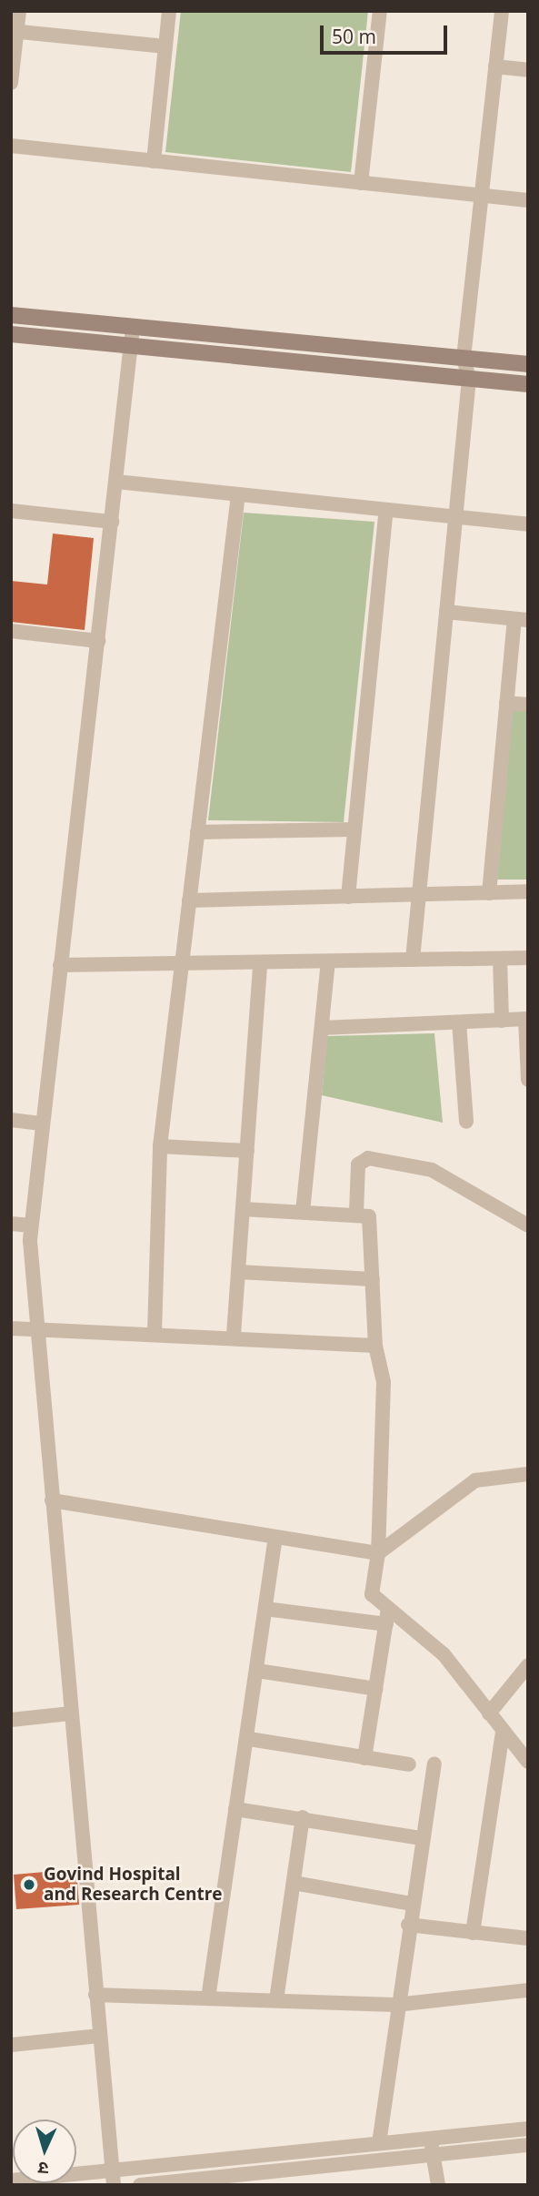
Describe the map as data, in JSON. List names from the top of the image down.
{
  "places": ["Govind Hospital and Research Centre"],
  "scale_bar": "50 m",
  "north": "bottom"
}
